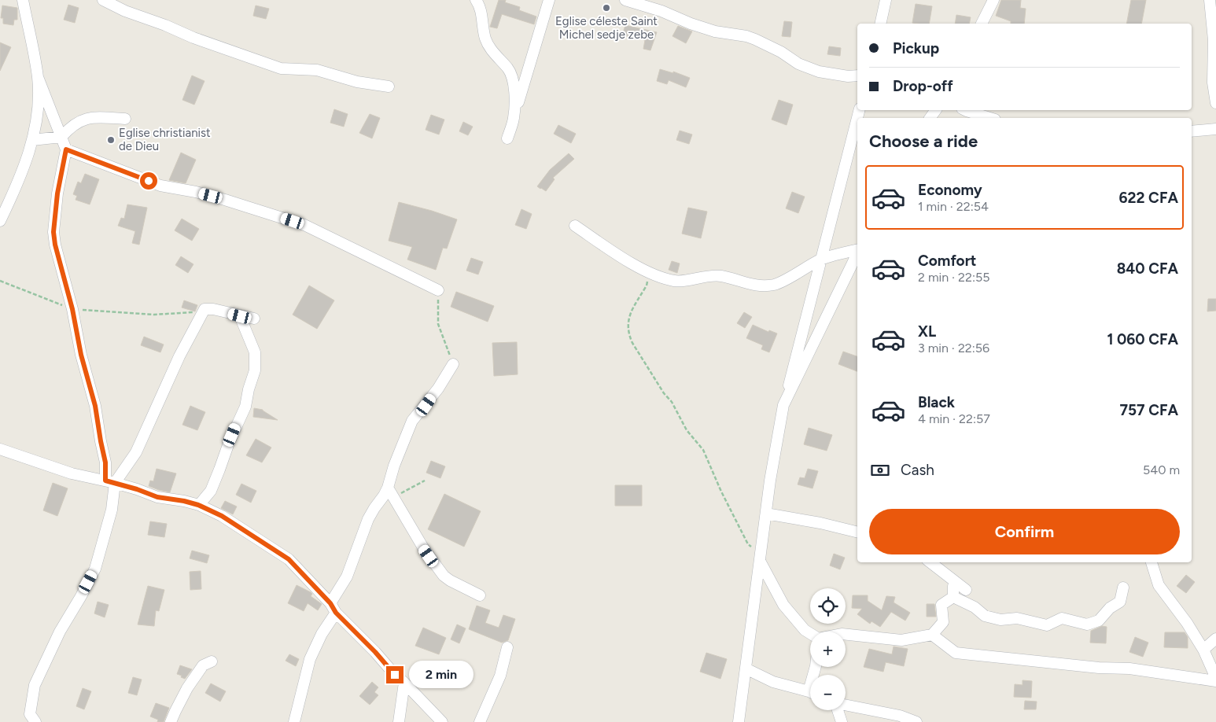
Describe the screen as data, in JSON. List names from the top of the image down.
{
  "places": ["Eglise céleste Saint Michel sedje zebe", "Eglise christianist de Dieu"],
  "page": {
    "banner": ["Pickup", "Drop-off"],
    "heading": "Choose a ride",
    "list": [
      {
        "name": "Economy",
        "note": "1 min · 22:54",
        "value": "622 CFA"
      },
      {
        "name": "Comfort",
        "note": "2 min · 22:55",
        "value": "840 CFA"
      },
      {
        "name": "XL",
        "note": "3 min · 22:56",
        "value": "1 060 CFA"
      },
      {
        "name": "Black",
        "note": "4 min · 22:57",
        "value": "757 CFA"
      }
    ],
    "pay": ["Cash", "540 m"],
    "buttons": "Confirm",
    "map_buttons": ["+", "−"],
    "bubble": "2 min"
  }
}
